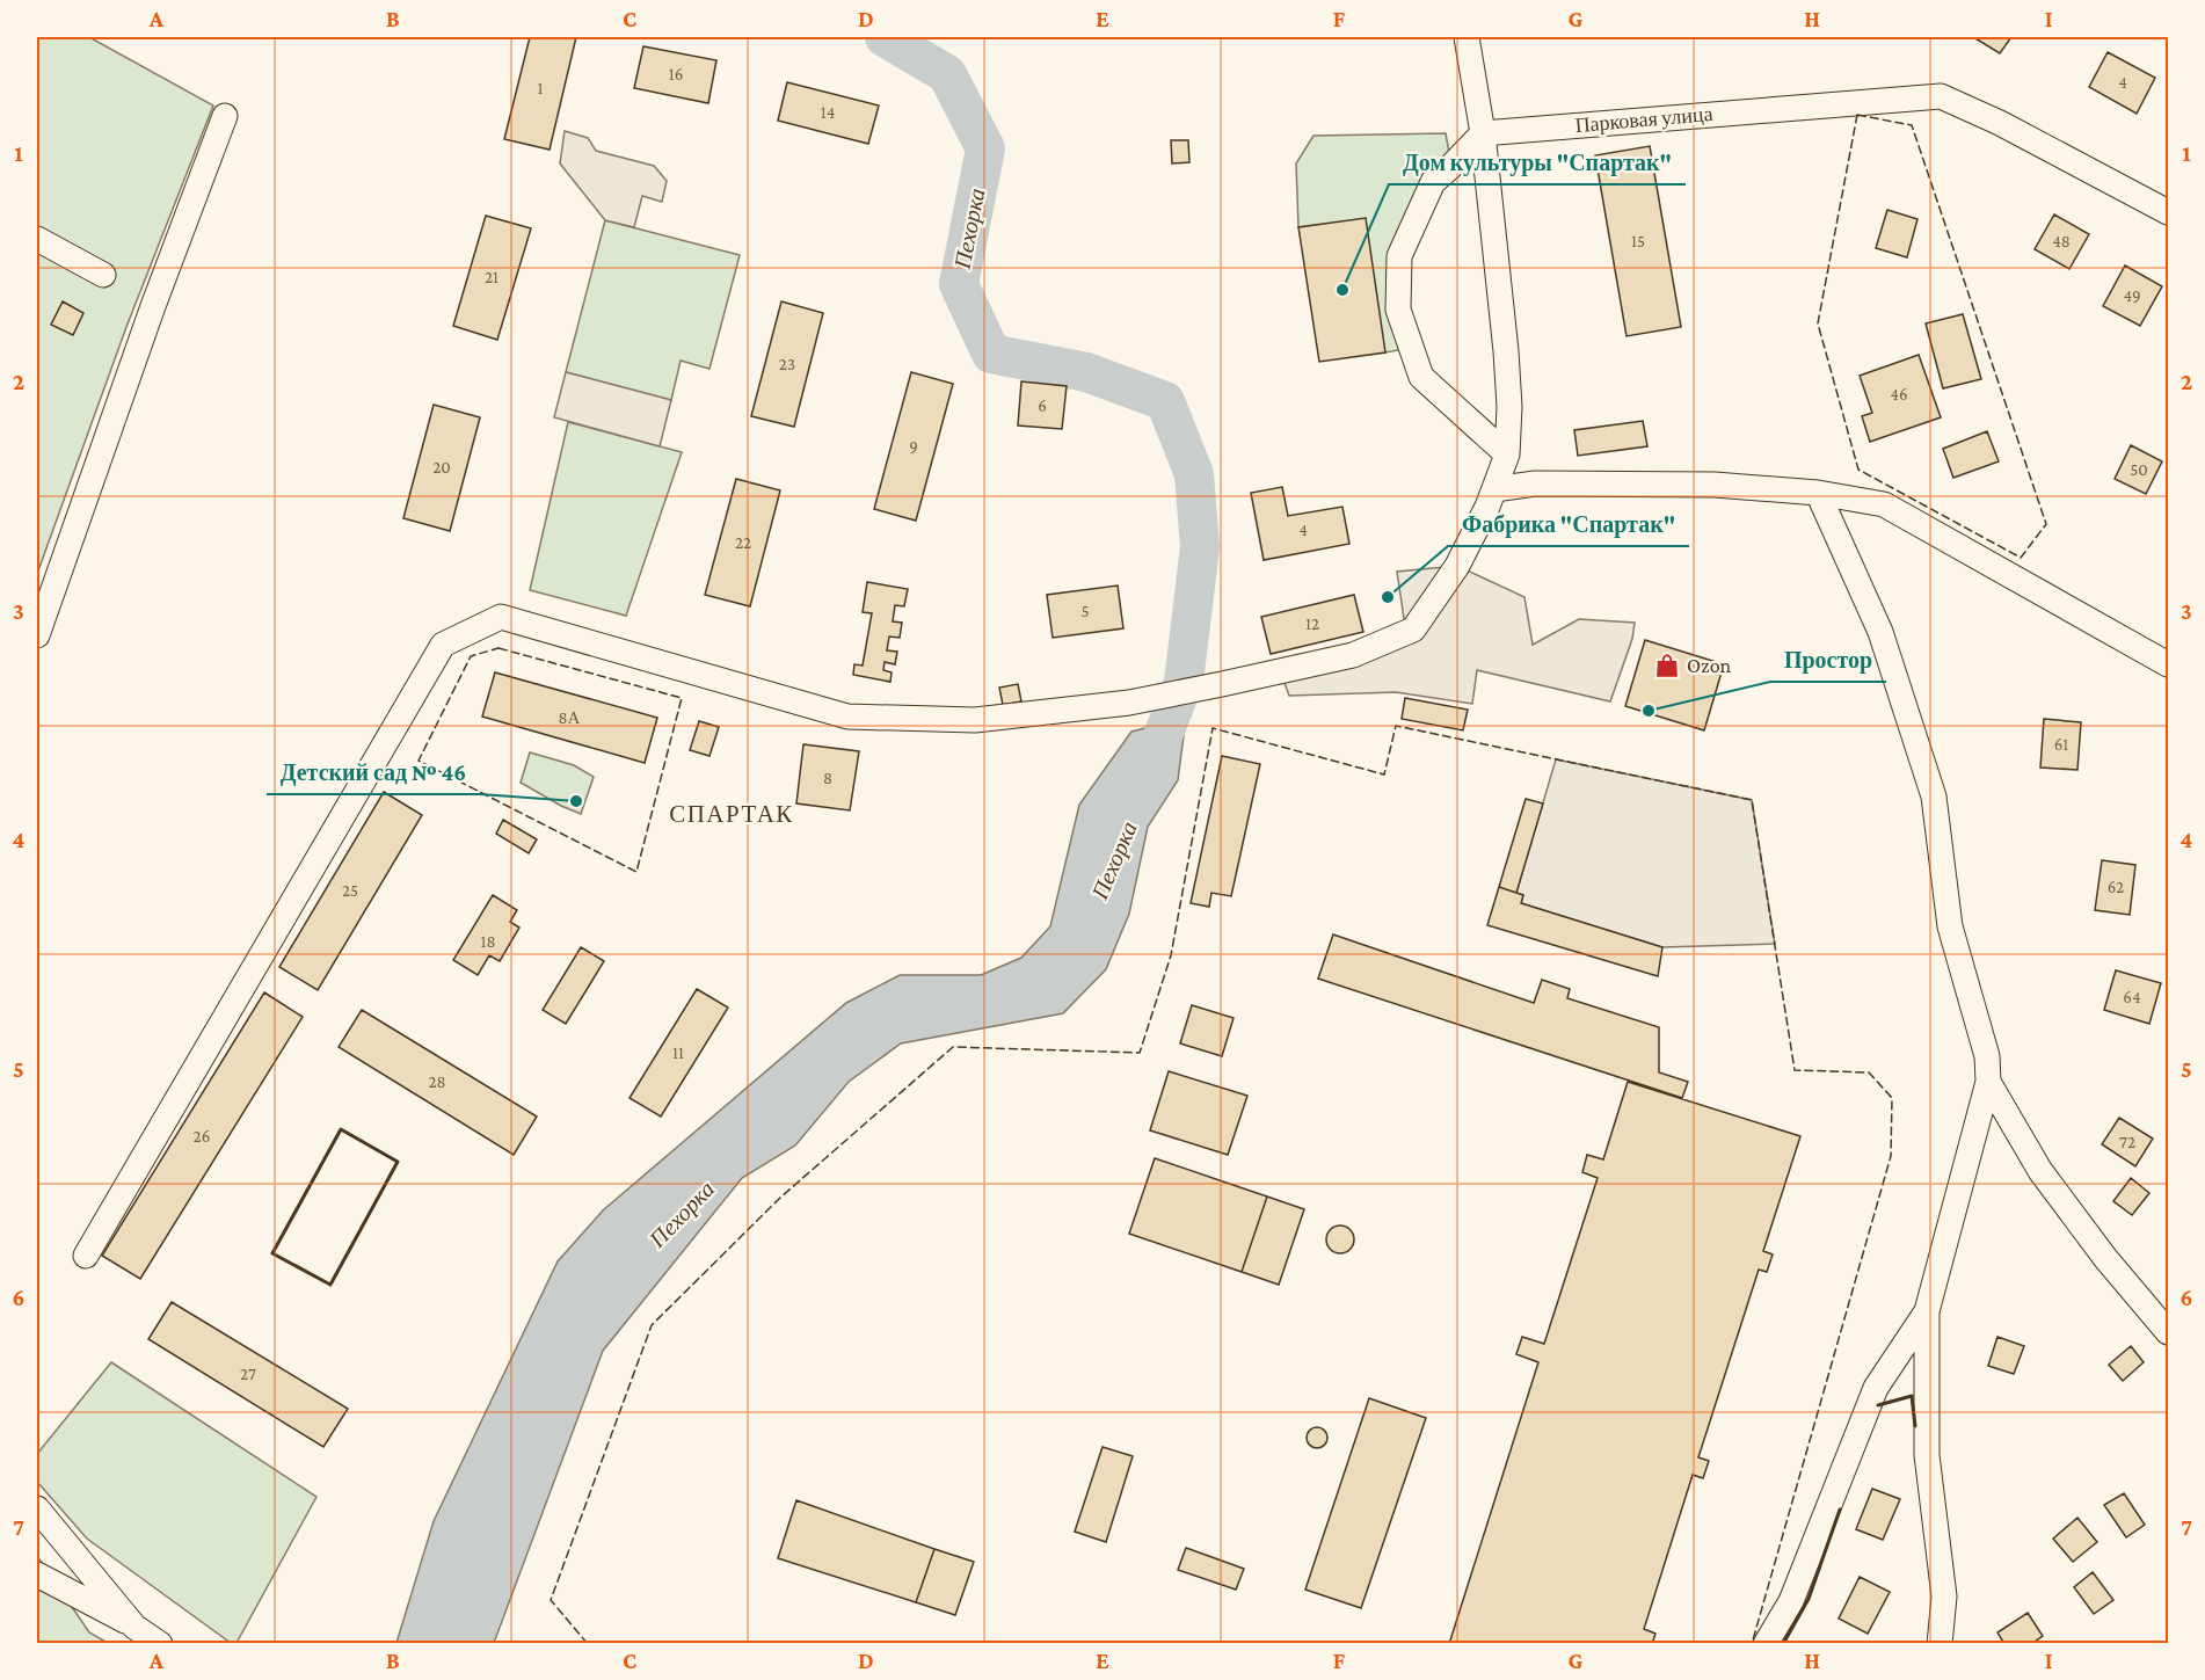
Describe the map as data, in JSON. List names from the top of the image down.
{
  "streets": {
    "street": ["Парковая улица"]
  },
  "districts": ["СПАРТАК"],
  "water": ["Пехорка"],
  "places": {
    "other": [
      "Дом культуры \"Спартак\"",
      "Фабрика \"Спартак\"",
      "Простор",
      "Детский сад № 46"
    ],
    "shop": ["Ozon"]
  },
  "house_numbers": [
    "16",
    "4",
    "1",
    "14",
    "15",
    "48",
    "21",
    "49",
    "23",
    "46",
    "6",
    "9",
    "20",
    "50",
    "4",
    "22",
    "5",
    "12",
    "8А",
    "61",
    "8",
    "62",
    "25",
    "18",
    "64",
    "11",
    "28",
    "26",
    "72",
    "27"
  ],
  "grid": {
    "columns": [
      "A",
      "B",
      "C",
      "D",
      "E",
      "F",
      "G",
      "H",
      "I"
    ],
    "rows": [
      "1",
      "2",
      "3",
      "4",
      "5",
      "6",
      "7"
    ]
  }
}
